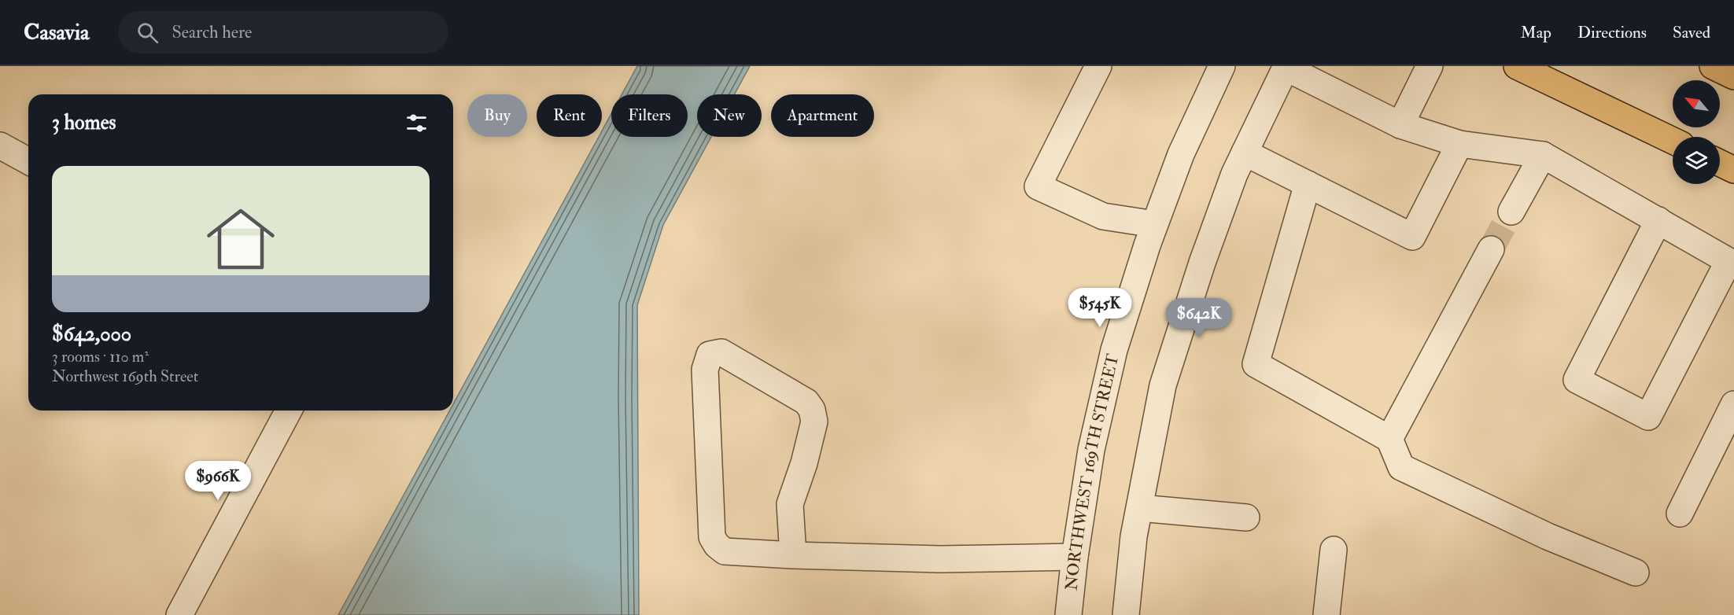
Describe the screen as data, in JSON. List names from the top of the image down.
{
  "streets": {
    "street": ["NORTHWEST 169TH STREET"]
  },
  "north": "top left",
  "page": {
    "header": "Casavia",
    "search": "Search here",
    "nav": ["Map", "Directions", "Saved"],
    "chip": [
      "Buy",
      "Rent",
      "Filters",
      "New",
      "Apartment"
    ],
    "heading": "3 homes",
    "list": [
      {
        "name": "$642,000",
        "note": "3 rooms · 110 m² · Northwest 169th Street"
      }
    ],
    "price": ["$545K", "$642K", "$966K"]
  }
}
